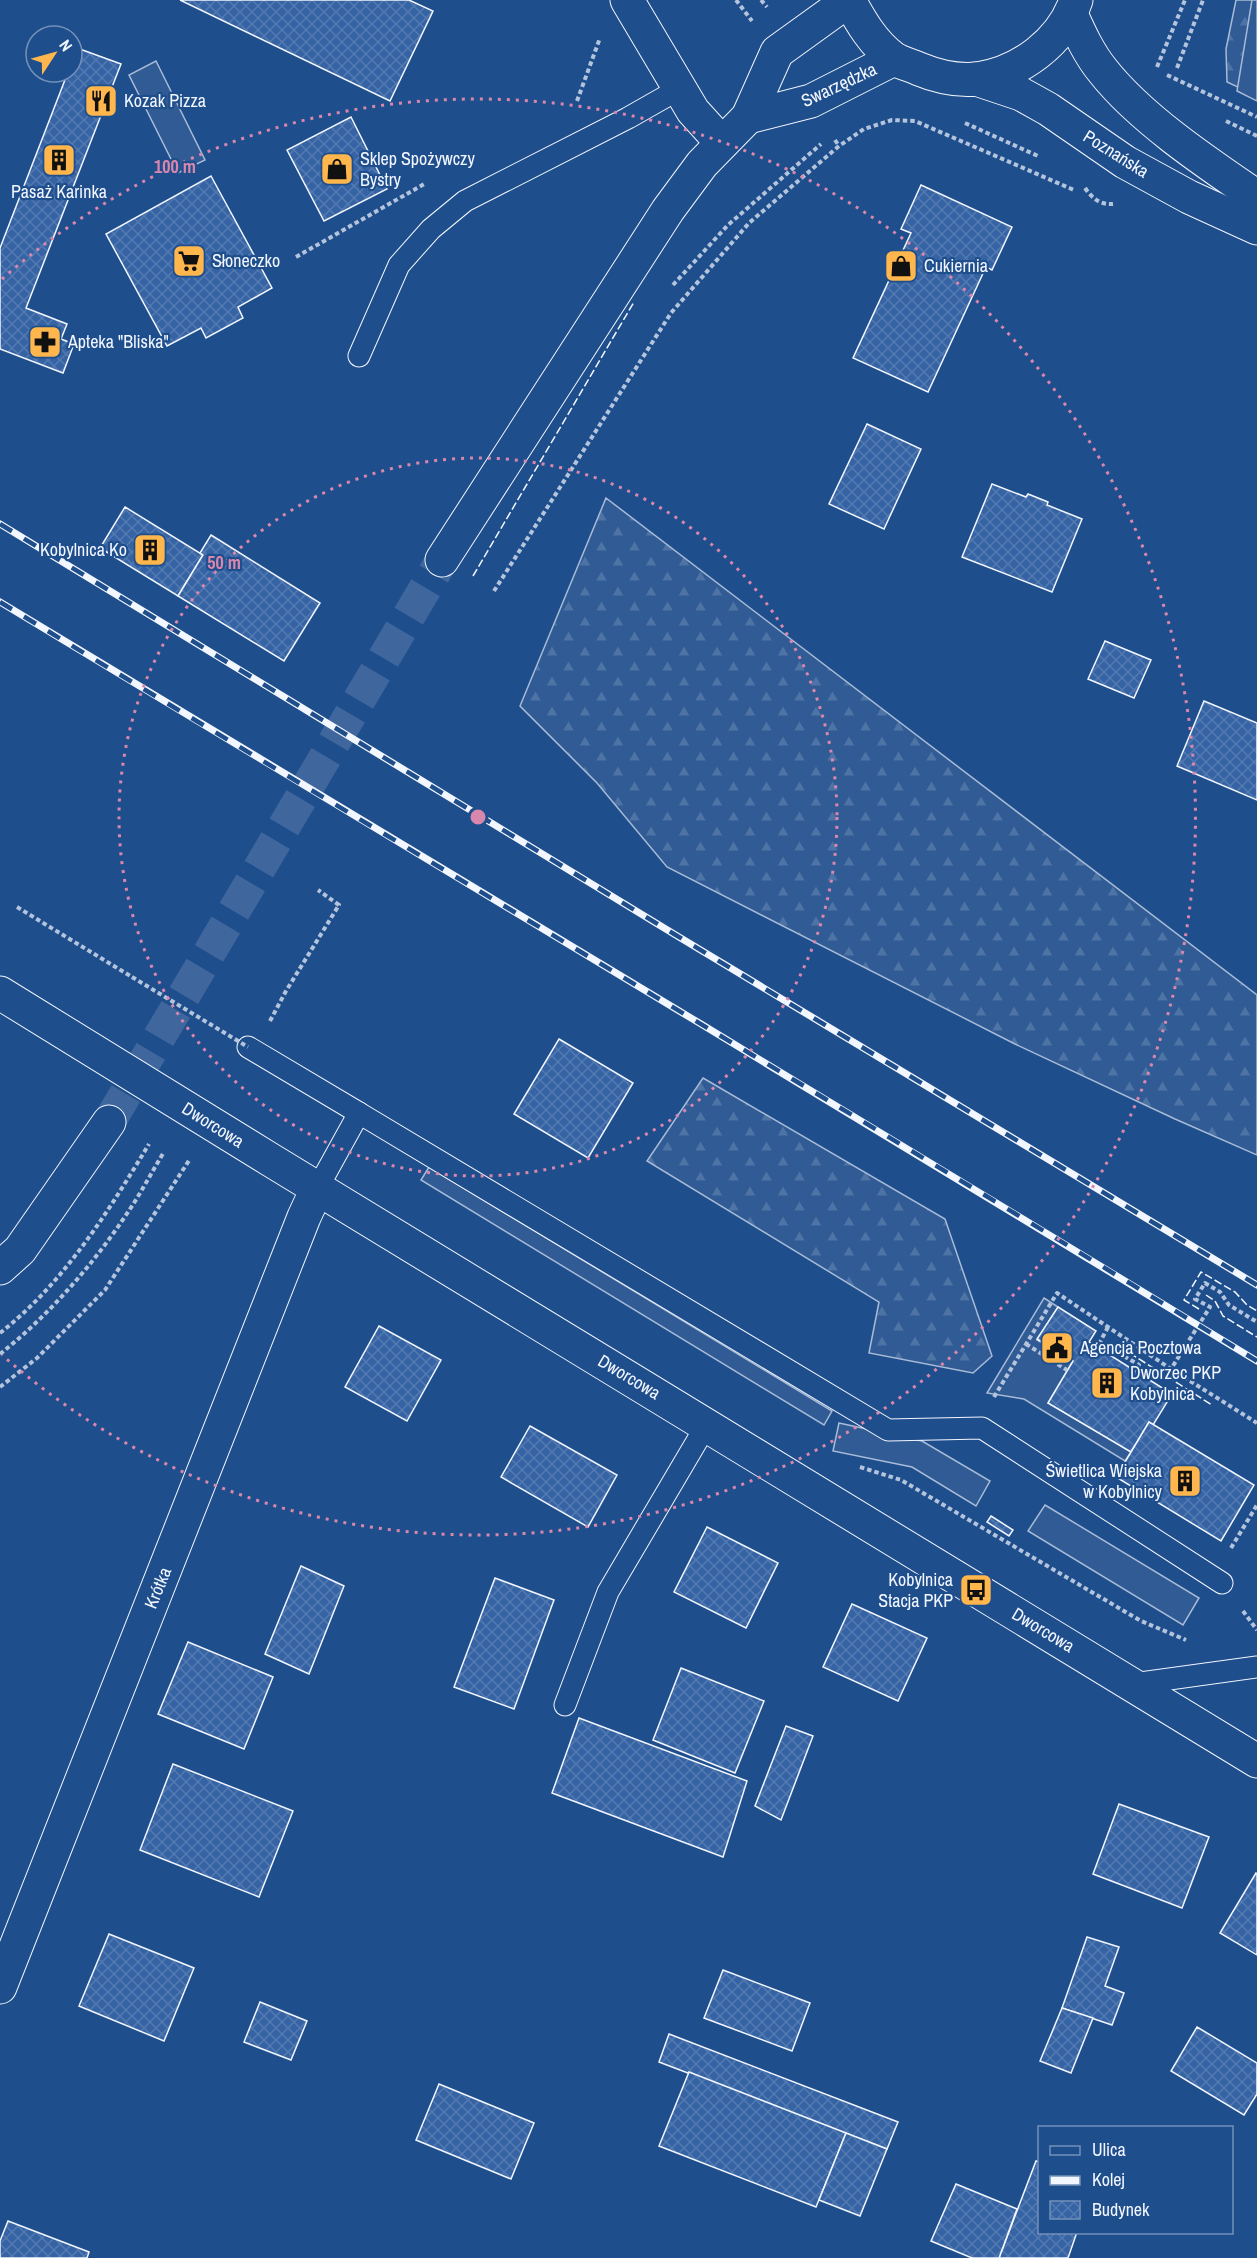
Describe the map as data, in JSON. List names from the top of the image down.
{
  "streets": {
    "street": [
      "Swarzędzka",
      "Poznańska",
      "Dworcowa",
      "Krótka"
    ]
  },
  "crossings": [
    ["Dworcowa", "Krótka"]
  ],
  "places": {
    "restaurant": ["Kozak Pizza"],
    "building": [
      "Pasaż Karinka",
      "Kobylnica Ko",
      "Dworzec PKP Kobylnica",
      "Świetlica Wiejska w Kobylnicy"
    ],
    "shop": ["Sklep Spożywczy Bystry", "Cukiernia"],
    "supermarket": ["Słoneczko"],
    "pharmacy": ["Apteka \"Bliska\""],
    "public building": ["Agencja Pocztowa"],
    "bus stop": ["Kobylnica Stacja PKP"]
  },
  "legend": ["Ulica", "Kolej", "Budynek"],
  "north": "top right",
  "rings": ["100 m", "50 m"]
}
